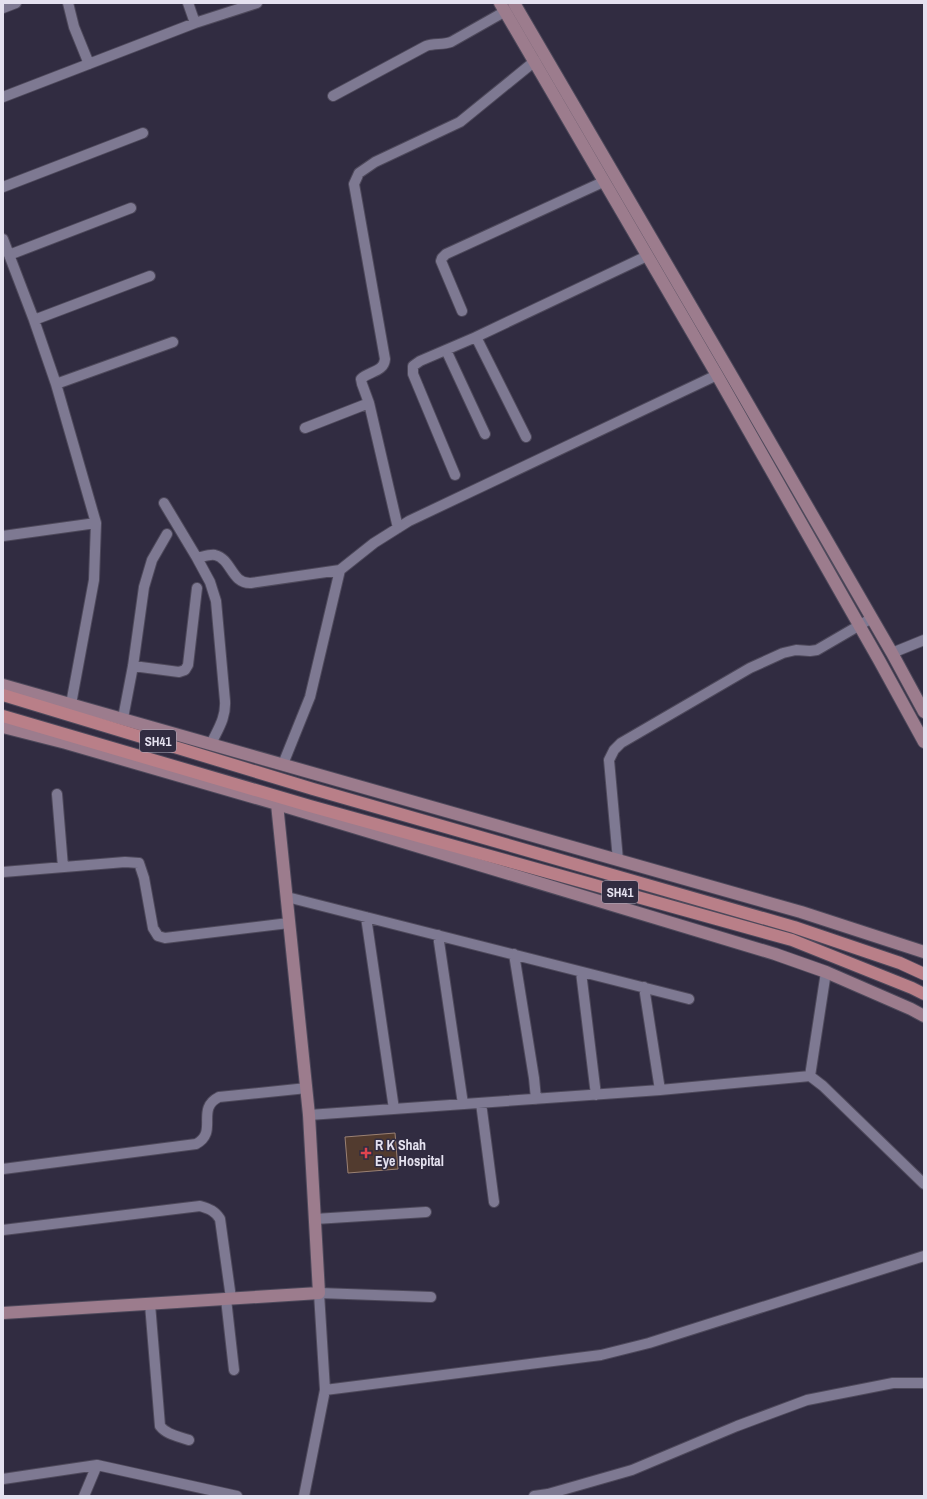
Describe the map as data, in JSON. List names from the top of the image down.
{
  "streets": {
    "main road": ["SH41"]
  },
  "places": {
    "health": ["R K Shah Eye Hospital"]
  }
}
